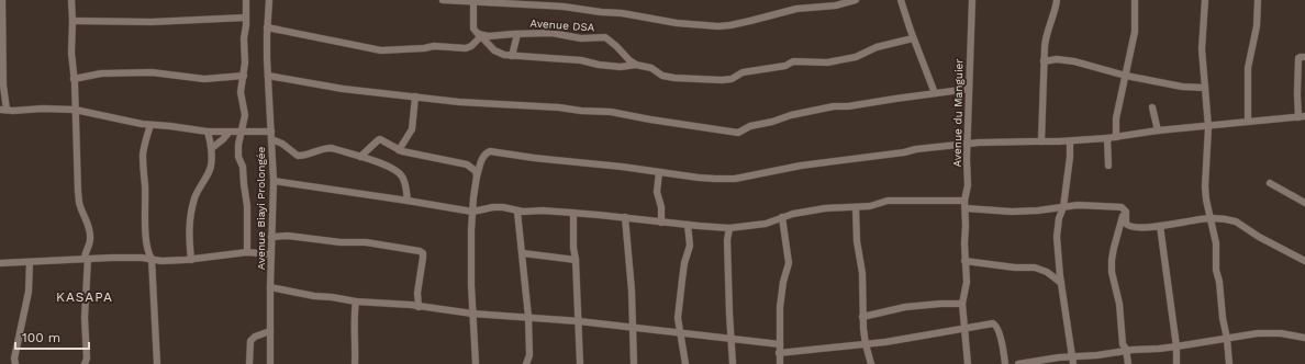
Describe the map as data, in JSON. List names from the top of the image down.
{
  "streets": {
    "street": ["Avenue DSA", "Avenue du Manguier", "Avenue Biayi Prolongée"]
  },
  "districts": ["KASAPA"],
  "scale_bar": "100 m"
}
